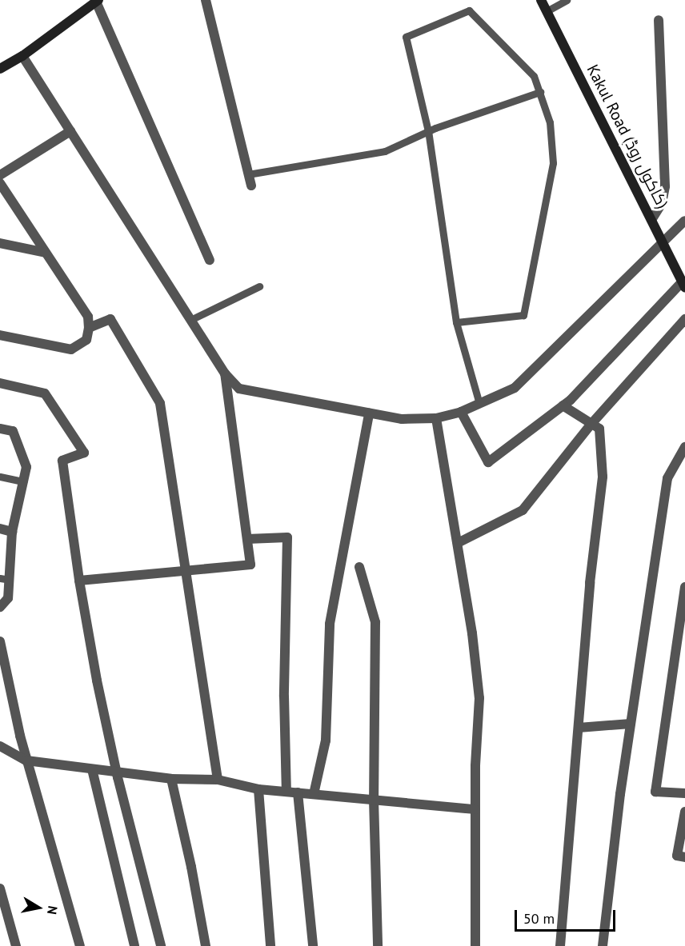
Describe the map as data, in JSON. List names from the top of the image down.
{
  "streets": {
    "main road": ["Kakul Road (کاکول روڈ)"]
  },
  "scale_bar": "50 m",
  "north": "right"
}
